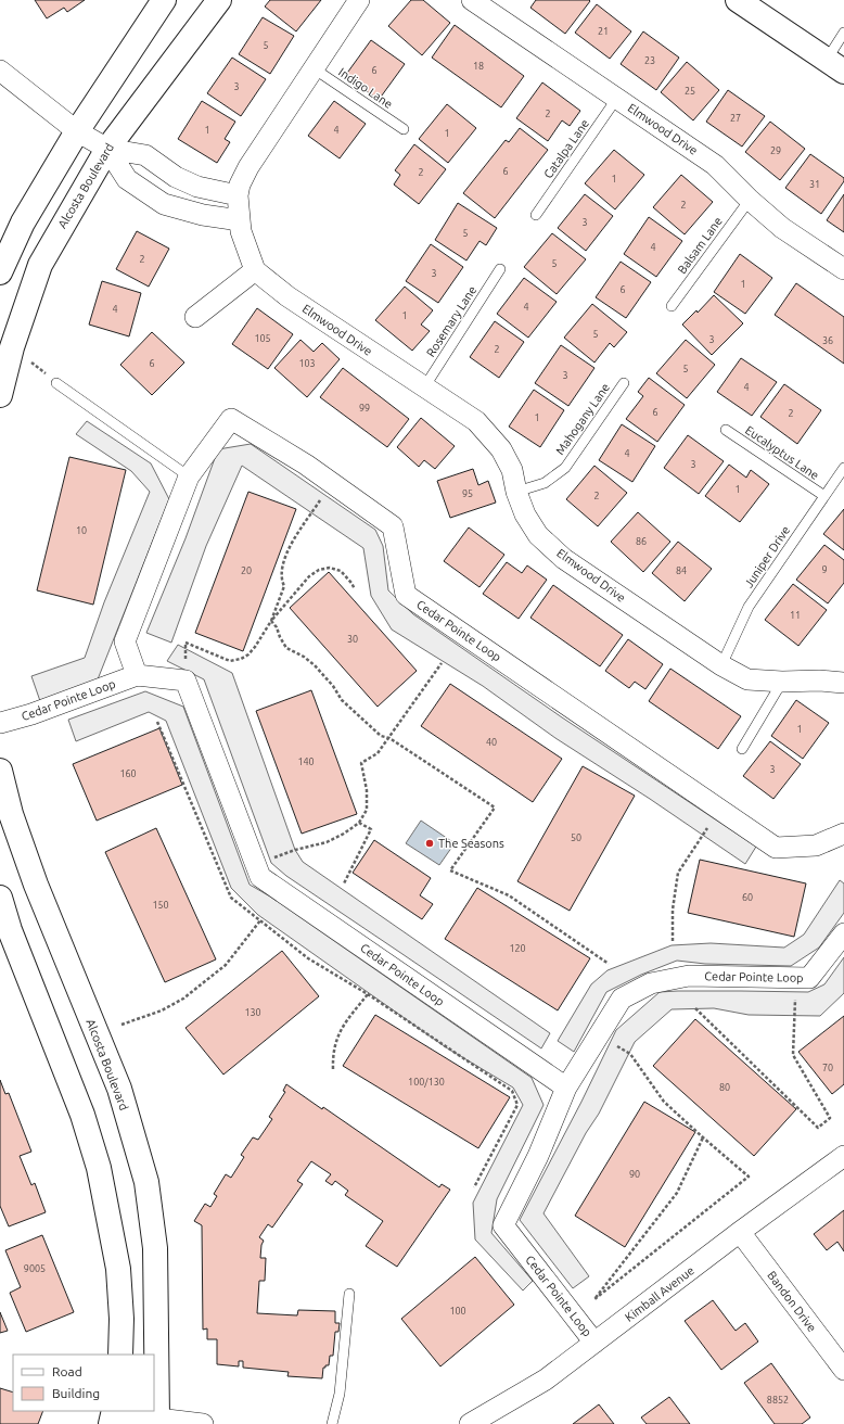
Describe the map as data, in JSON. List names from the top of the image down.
{
  "streets": {
    "main road": ["Alcosta Boulevard"],
    "street": [
      "Elmwood Drive",
      "Cedar Pointe Loop",
      "Kimball Avenue",
      "Bandon Drive"
    ],
    "lane": [
      "Indigo Lane",
      "Catalpa Lane",
      "Balsam Lane",
      "Rosemary Lane",
      "Mahogany Lane",
      "Eucalyptus Lane",
      "Juniper Drive"
    ]
  },
  "crossings": [
    ["Elmwood Drive", "Catalpa Lane"],
    ["Elmwood Drive", "Balsam Lane"],
    ["Elmwood Drive", "Rosemary Lane"],
    ["Elmwood Drive", "Mahogany Lane"],
    ["Elmwood Drive", "Juniper Drive"],
    ["Eucalyptus Lane", "Juniper Drive"],
    ["Cedar Pointe Loop", "Kimball Avenue"],
    ["Kimball Avenue", "Bandon Drive"]
  ],
  "places": ["The Seasons"],
  "house_numbers": [
    "21",
    "5",
    "23",
    "18",
    "6",
    "3",
    "25",
    "2",
    "27",
    "1",
    "4",
    "1",
    "29",
    "6",
    "2",
    "1",
    "31",
    "2",
    "3",
    "5",
    "4",
    "2",
    "5",
    "3",
    "1",
    "6",
    "4",
    "4",
    "1",
    "5",
    "105",
    "3",
    "36",
    "2",
    "6",
    "103",
    "5",
    "3",
    "4",
    "99",
    "6",
    "2",
    "1",
    "4",
    "3",
    "1",
    "95",
    "2",
    "10",
    "86",
    "9",
    "20",
    "84",
    "11",
    "30",
    "1",
    "40",
    "140",
    "3",
    "160",
    "50",
    "60",
    "150",
    "120",
    "130",
    "70",
    "100/130",
    "80",
    "90",
    "9005",
    "100",
    "8852"
  ],
  "legend": ["Road", "Building"]
}
